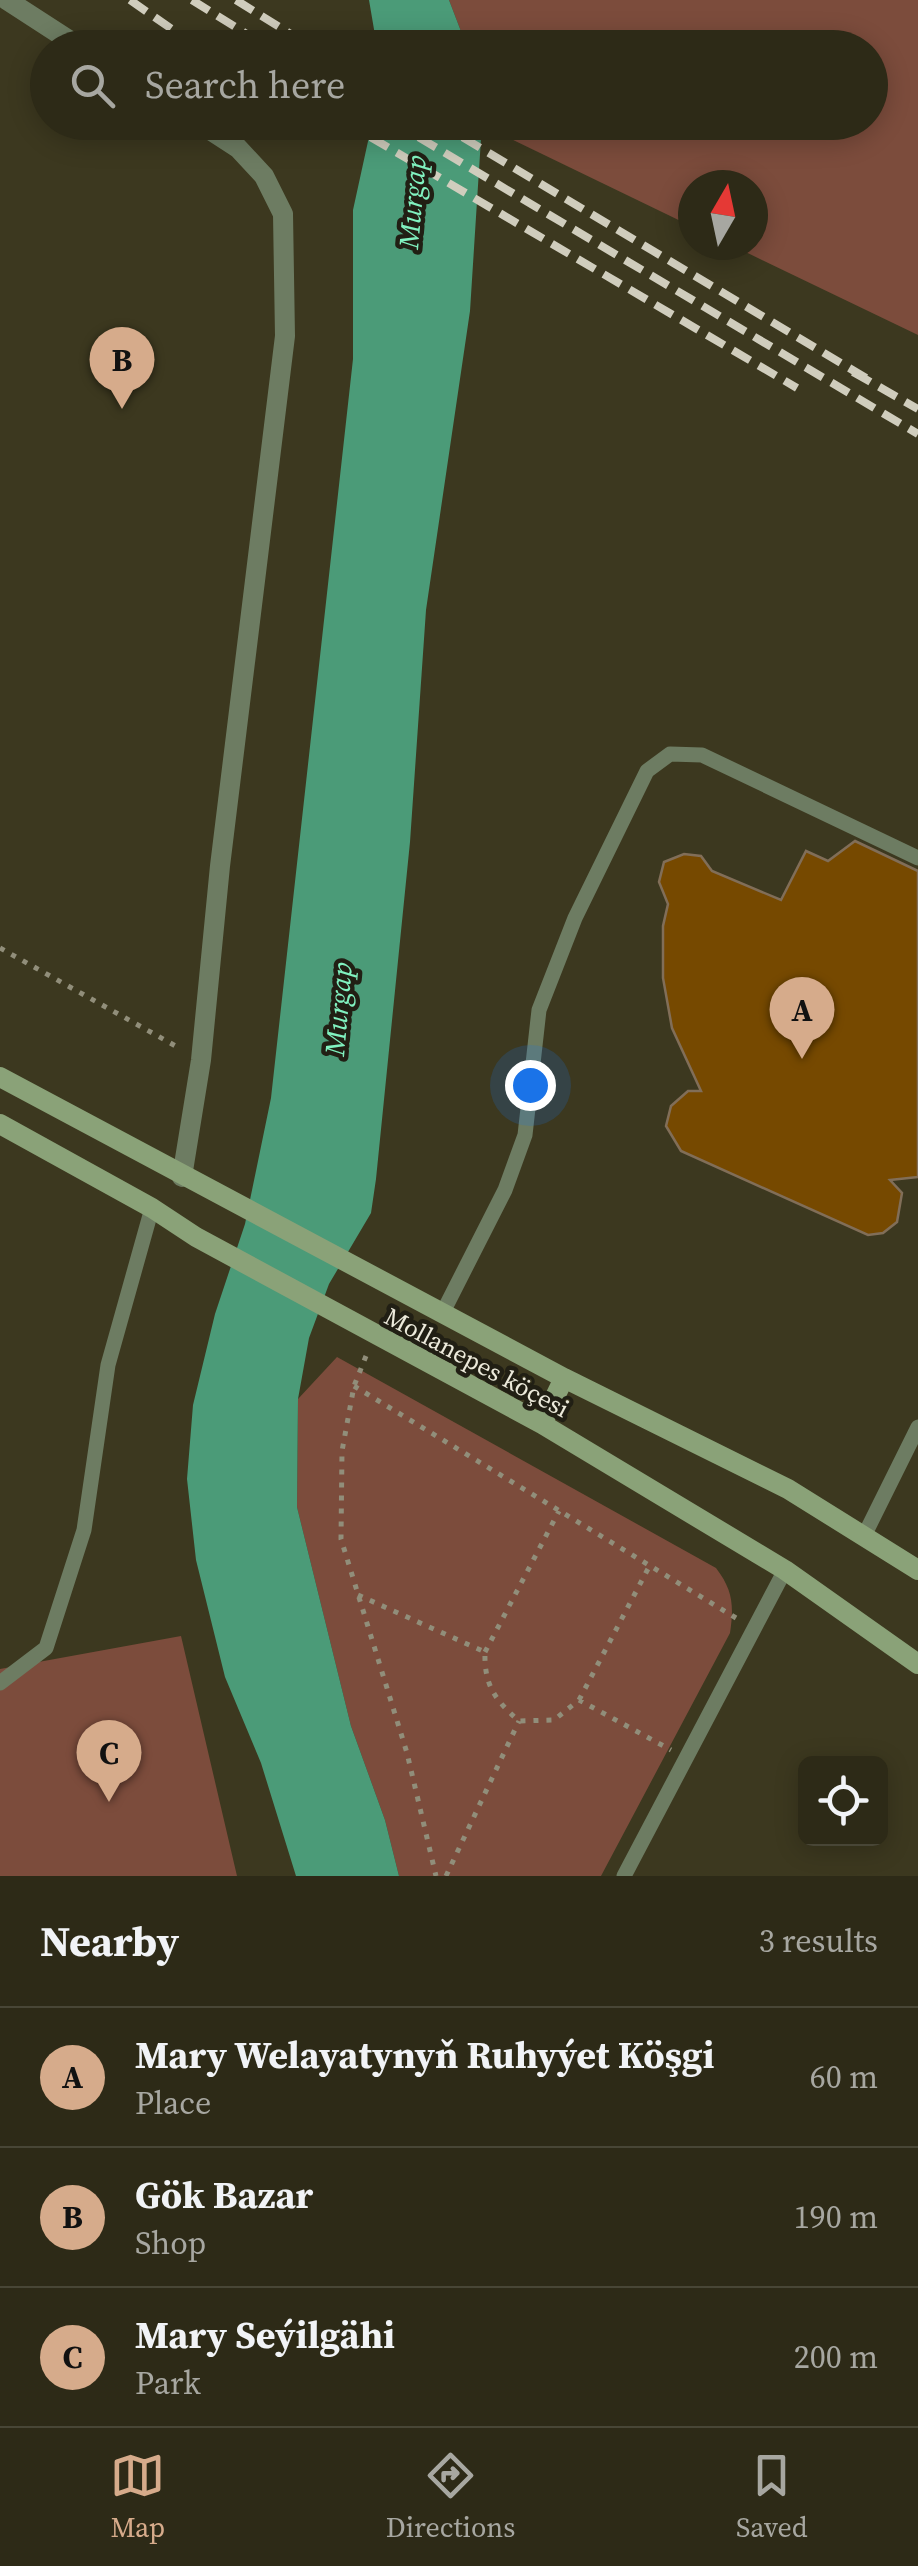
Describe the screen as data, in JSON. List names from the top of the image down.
{
  "streets": {
    "street": ["Mollanepes köçesi"]
  },
  "water": ["Murgap"],
  "north": "top",
  "page": {
    "search": "Search here",
    "pins": ["B", "A", "C"],
    "heading": ["Nearby", "3 results"],
    "list": [
      {
        "mark": "A",
        "name": "Mary Welayatynyň Ruhyýet Köşgi",
        "note": "Place",
        "value": "60 m"
      },
      {
        "mark": "B",
        "name": "Gök Bazar",
        "note": "Shop",
        "value": "190 m"
      },
      {
        "mark": "C",
        "name": "Mary Seýilgähi",
        "note": "Park",
        "value": "200 m"
      }
    ],
    "nav": ["Map", "Directions", "Saved"]
  }
}
